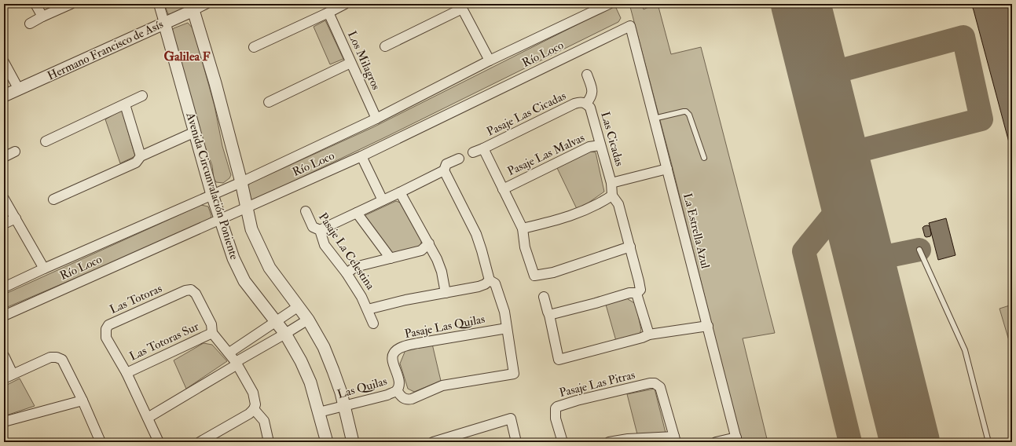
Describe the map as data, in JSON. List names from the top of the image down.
{
  "streets": {
    "street": [
      "Hermano Francisco de Asís",
      "Río Loco",
      "Los Milagros",
      "Pasaje Las Cicadas",
      "Las Cicadas",
      "Pasaje Las Malvas",
      "Avenida Circunvalación Poniente",
      "La Estrella Azul",
      "Pasaje La Celestina",
      "Las Totoras",
      "Pasaje Las Quilas",
      "Las Totoras Sur",
      "Pasaje Las Pitras",
      "Las Quilas"
    ]
  },
  "crossings": [
    ["Hermano Francisco de Asís", "Avenida Circunvalación Poniente"],
    ["Río Loco", "Los Milagros"],
    ["Río Loco", "Avenida Circunvalación Poniente"],
    ["Río Loco", "La Estrella Azul"],
    ["Pasaje Las Cicadas", "Las Cicadas"],
    ["Pasaje Las Cicadas", "Pasaje Las Malvas"],
    ["Las Cicadas", "Pasaje Las Malvas"],
    ["Las Cicadas", "La Estrella Azul"],
    ["Avenida Circunvalación Poniente", "Las Quilas"],
    ["Las Totoras", "Las Totoras Sur"],
    ["Pasaje Las Quilas", "Las Quilas"]
  ],
  "districts": ["Galilea F"]
}
